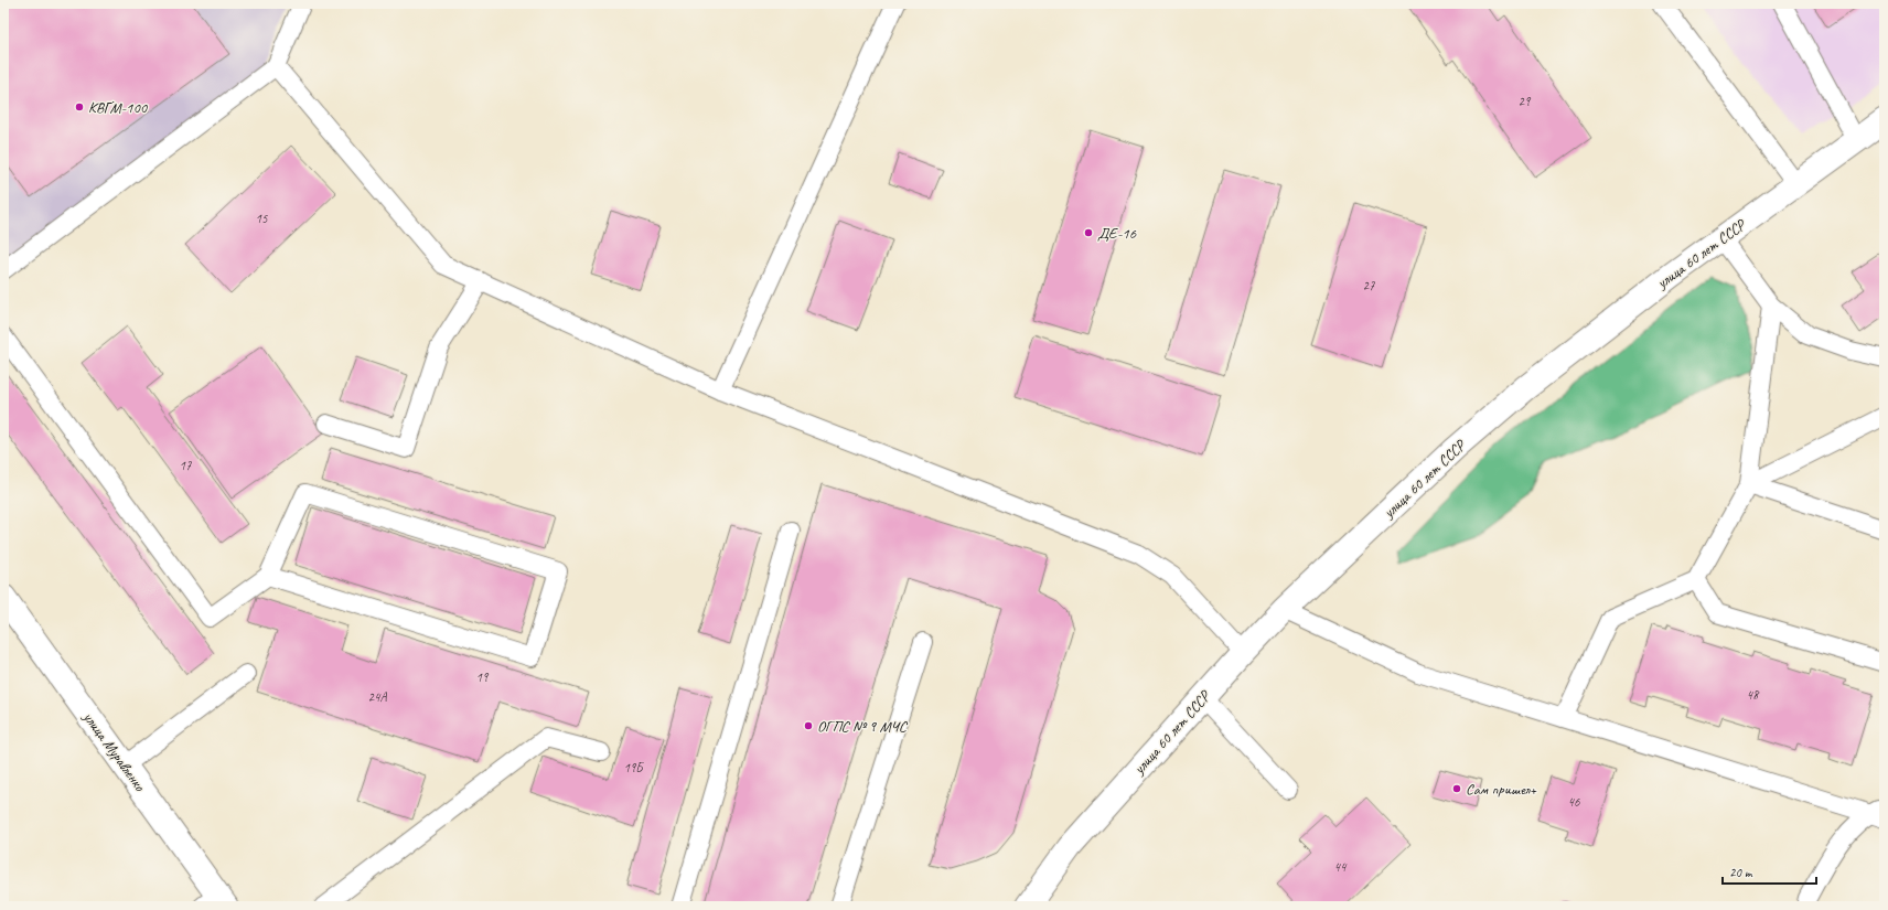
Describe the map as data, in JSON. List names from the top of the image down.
{
  "streets": {
    "main road": ["улица 60 лет СССР", "улица Муравленко"]
  },
  "places": [
    "КВГМ-100",
    "ДЕ-16",
    "ОГПС № 9 МЧС",
    "Сам пришел+"
  ],
  "house_numbers": [
    "29",
    "15",
    "27",
    "17",
    "19",
    "48",
    "24А",
    "19Б",
    "46",
    "44"
  ],
  "scale_bar": "20 m"
}
